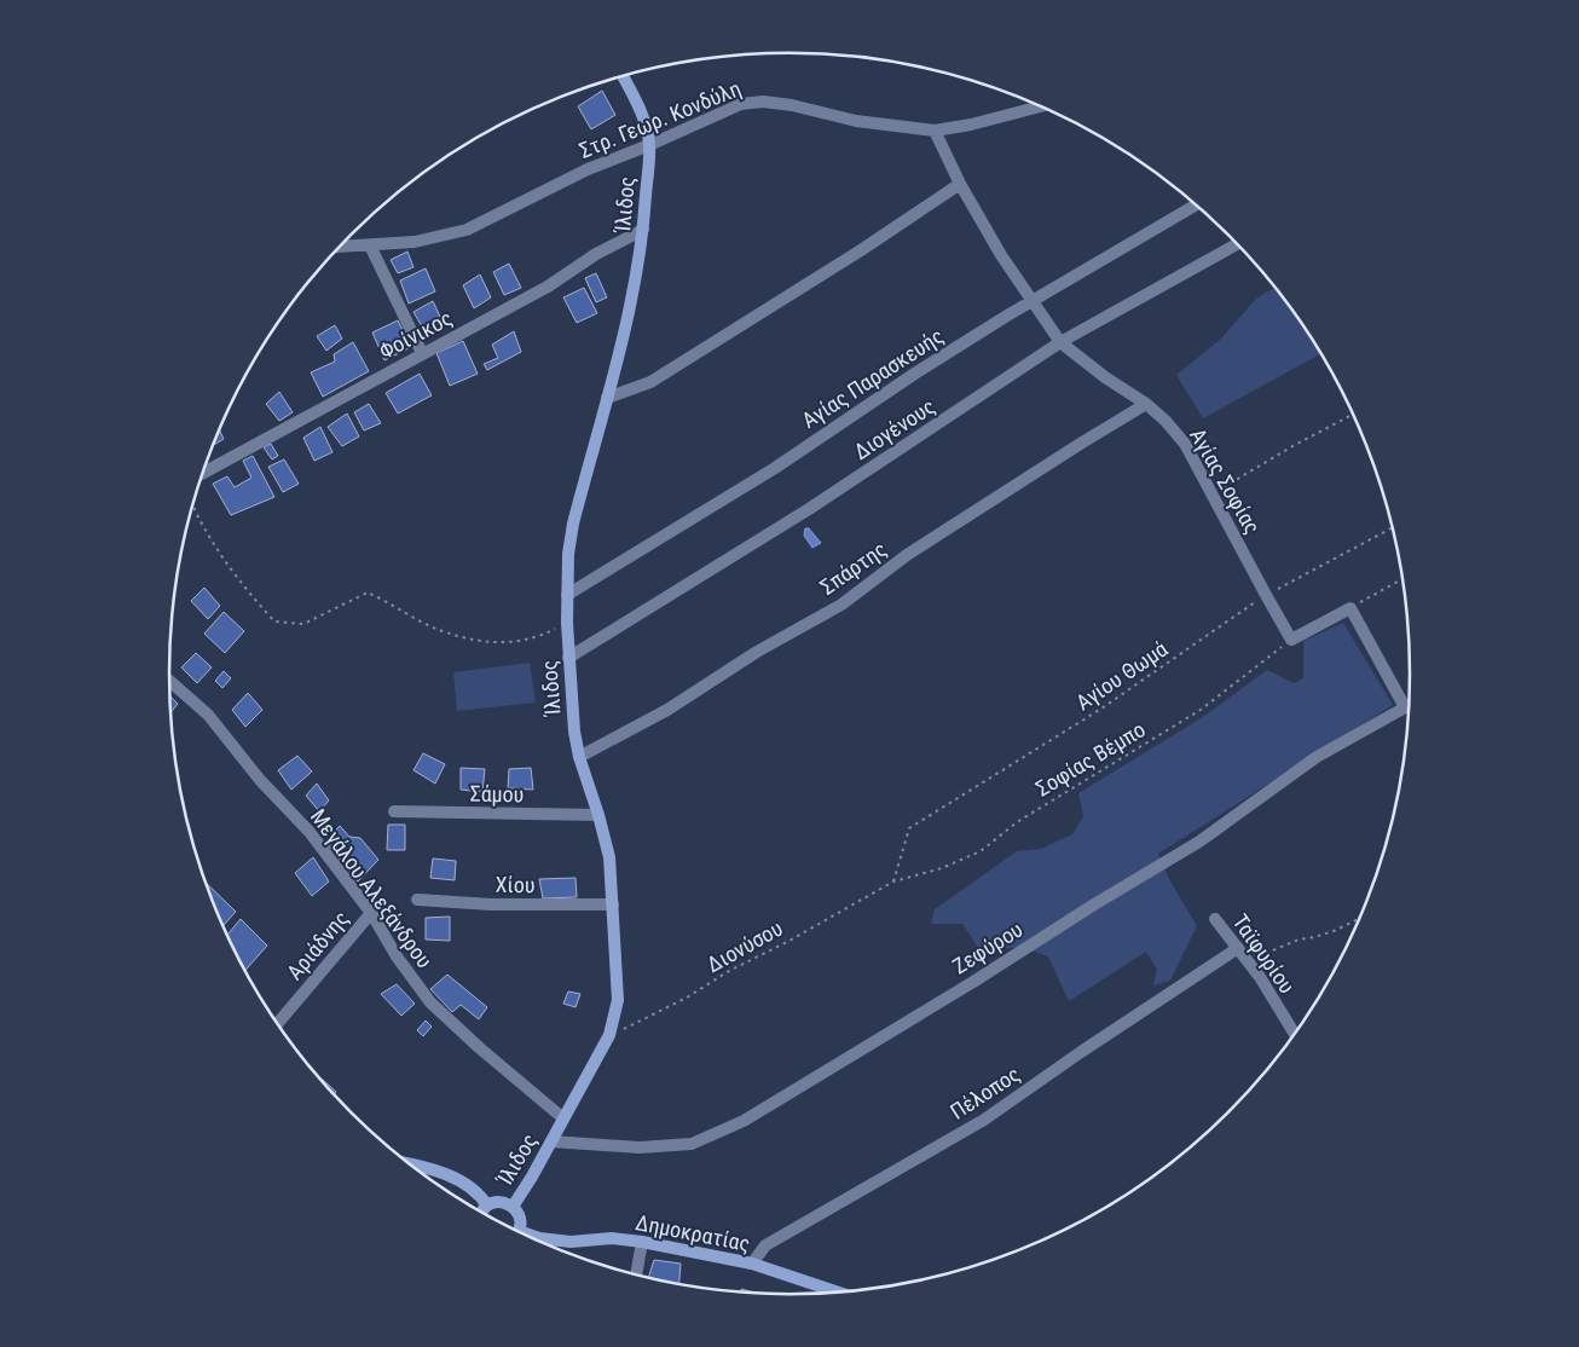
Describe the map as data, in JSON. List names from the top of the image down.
{
  "streets": {
    "street": [
      "Στρ. Γεωρ. Κονδύλη",
      "Ίλιδος",
      "Φοίνικος",
      "Αγίας Παρασκευής",
      "Διογένους",
      "Αγίας Σοφίας",
      "Σπάρτης",
      "Σάμου",
      "Χίου",
      "Μεγάλου Αλεξάνδρου",
      "Αριάδνης",
      "Ζεφύρου",
      "Ταϊφυρίου",
      "Πέλοπος",
      "Δημοκρατίας"
    ],
    "path": ["Αγίου Θωμά", "Σοφίας Βέμπο", "Διονύσου"]
  },
  "crossings": [
    ["Στρ. Γεωρ. Κονδύλη", "Ίλιδος"],
    ["Στρ. Γεωρ. Κονδύλη", "Αγίας Σοφίας"],
    ["Ίλιδος", "Φοίνικος"],
    ["Ίλιδος", "Αγίας Παρασκευής"],
    ["Ίλιδος", "Διογένους"],
    ["Ίλιδος", "Σπάρτης"],
    ["Ίλιδος", "Σάμου"],
    ["Ίλιδος", "Χίου"],
    ["Ίλιδος", "Μεγάλου Αλεξάνδρου"],
    ["Ίλιδος", "Διονύσου"],
    ["Ίλιδος", "Ζεφύρου"],
    ["Αγίας Παρασκευής", "Αγίας Σοφίας"],
    ["Διογένους", "Αγίας Σοφίας"],
    ["Αγίας Σοφίας", "Σπάρτης"],
    ["Αγίας Σοφίας", "Αγίου Θωμά"],
    ["Αγίας Σοφίας", "Σοφίας Βέμπο"],
    ["Αγίου Θωμά", "Σοφίας Βέμπο"],
    ["Αγίου Θωμά", "Διονύσου"],
    ["Σοφίας Βέμπο", "Διονύσου"],
    ["Μεγάλου Αλεξάνδρου", "Αριάδνης"],
    ["Ταϊφυρίου", "Πέλοπος"],
    ["Πέλοπος", "Δημοκρατίας"]
  ]
}
